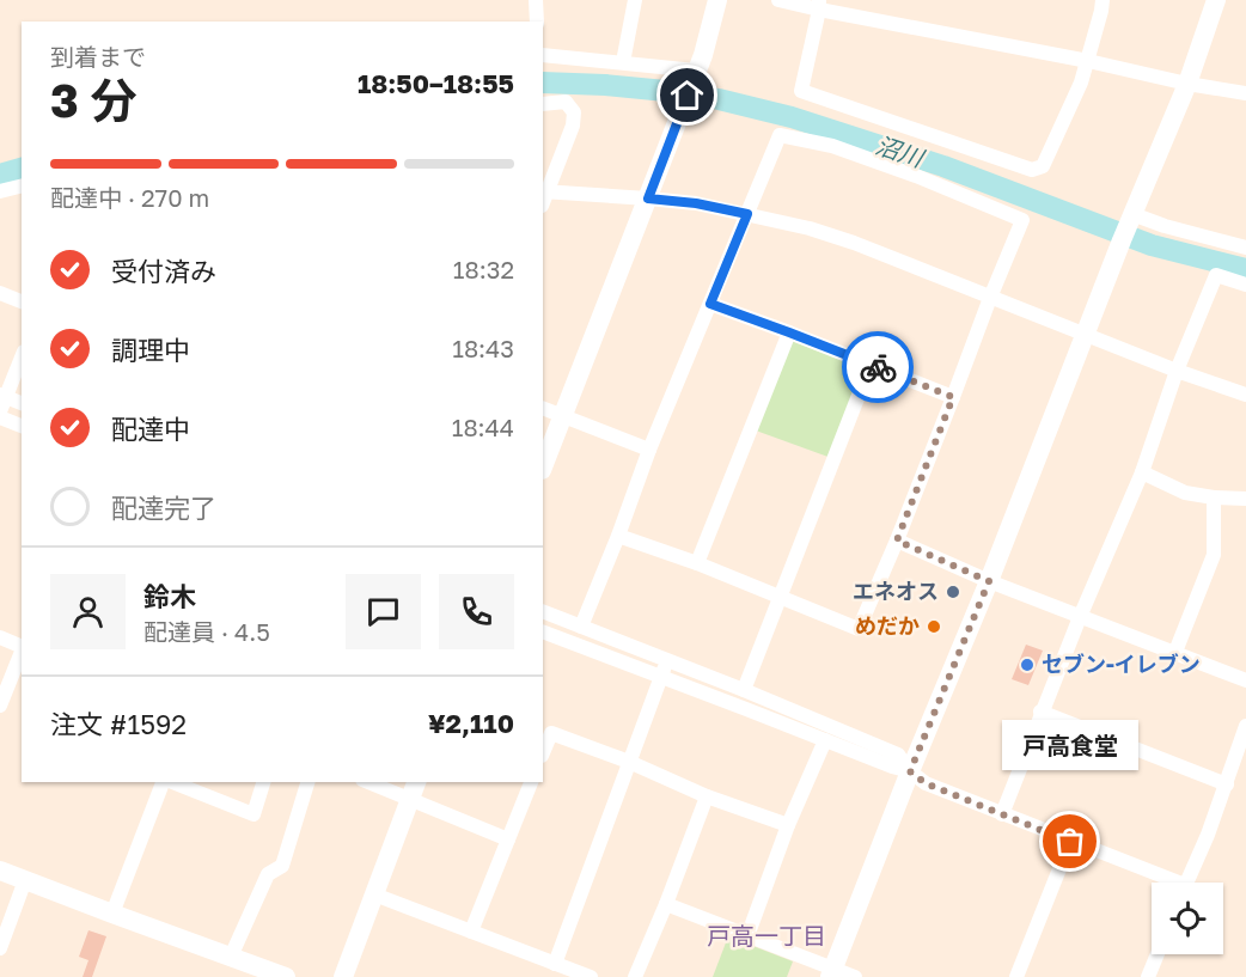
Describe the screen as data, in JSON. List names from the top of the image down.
{
  "districts": ["戸高一丁目"],
  "water": ["沼川"],
  "places": [
    "エネオス",
    "めだか",
    "セブン-イレブン",
    "戸高食堂"
  ],
  "page": {
    "heading": ["3 分", "到着まで", "18:50–18:55"],
    "panel": [
      "鈴木",
      "配達員 · 4.5",
      "注文 #1592",
      "¥2,110"
    ],
    "bar": "配達中 · 270 m",
    "list": [
      ["受付済み", "18:32"],
      ["調理中", "18:43"],
      ["配達中", "18:44"],
      "配達完了"
    ],
    "bubble": "戸高食堂"
  }
}
